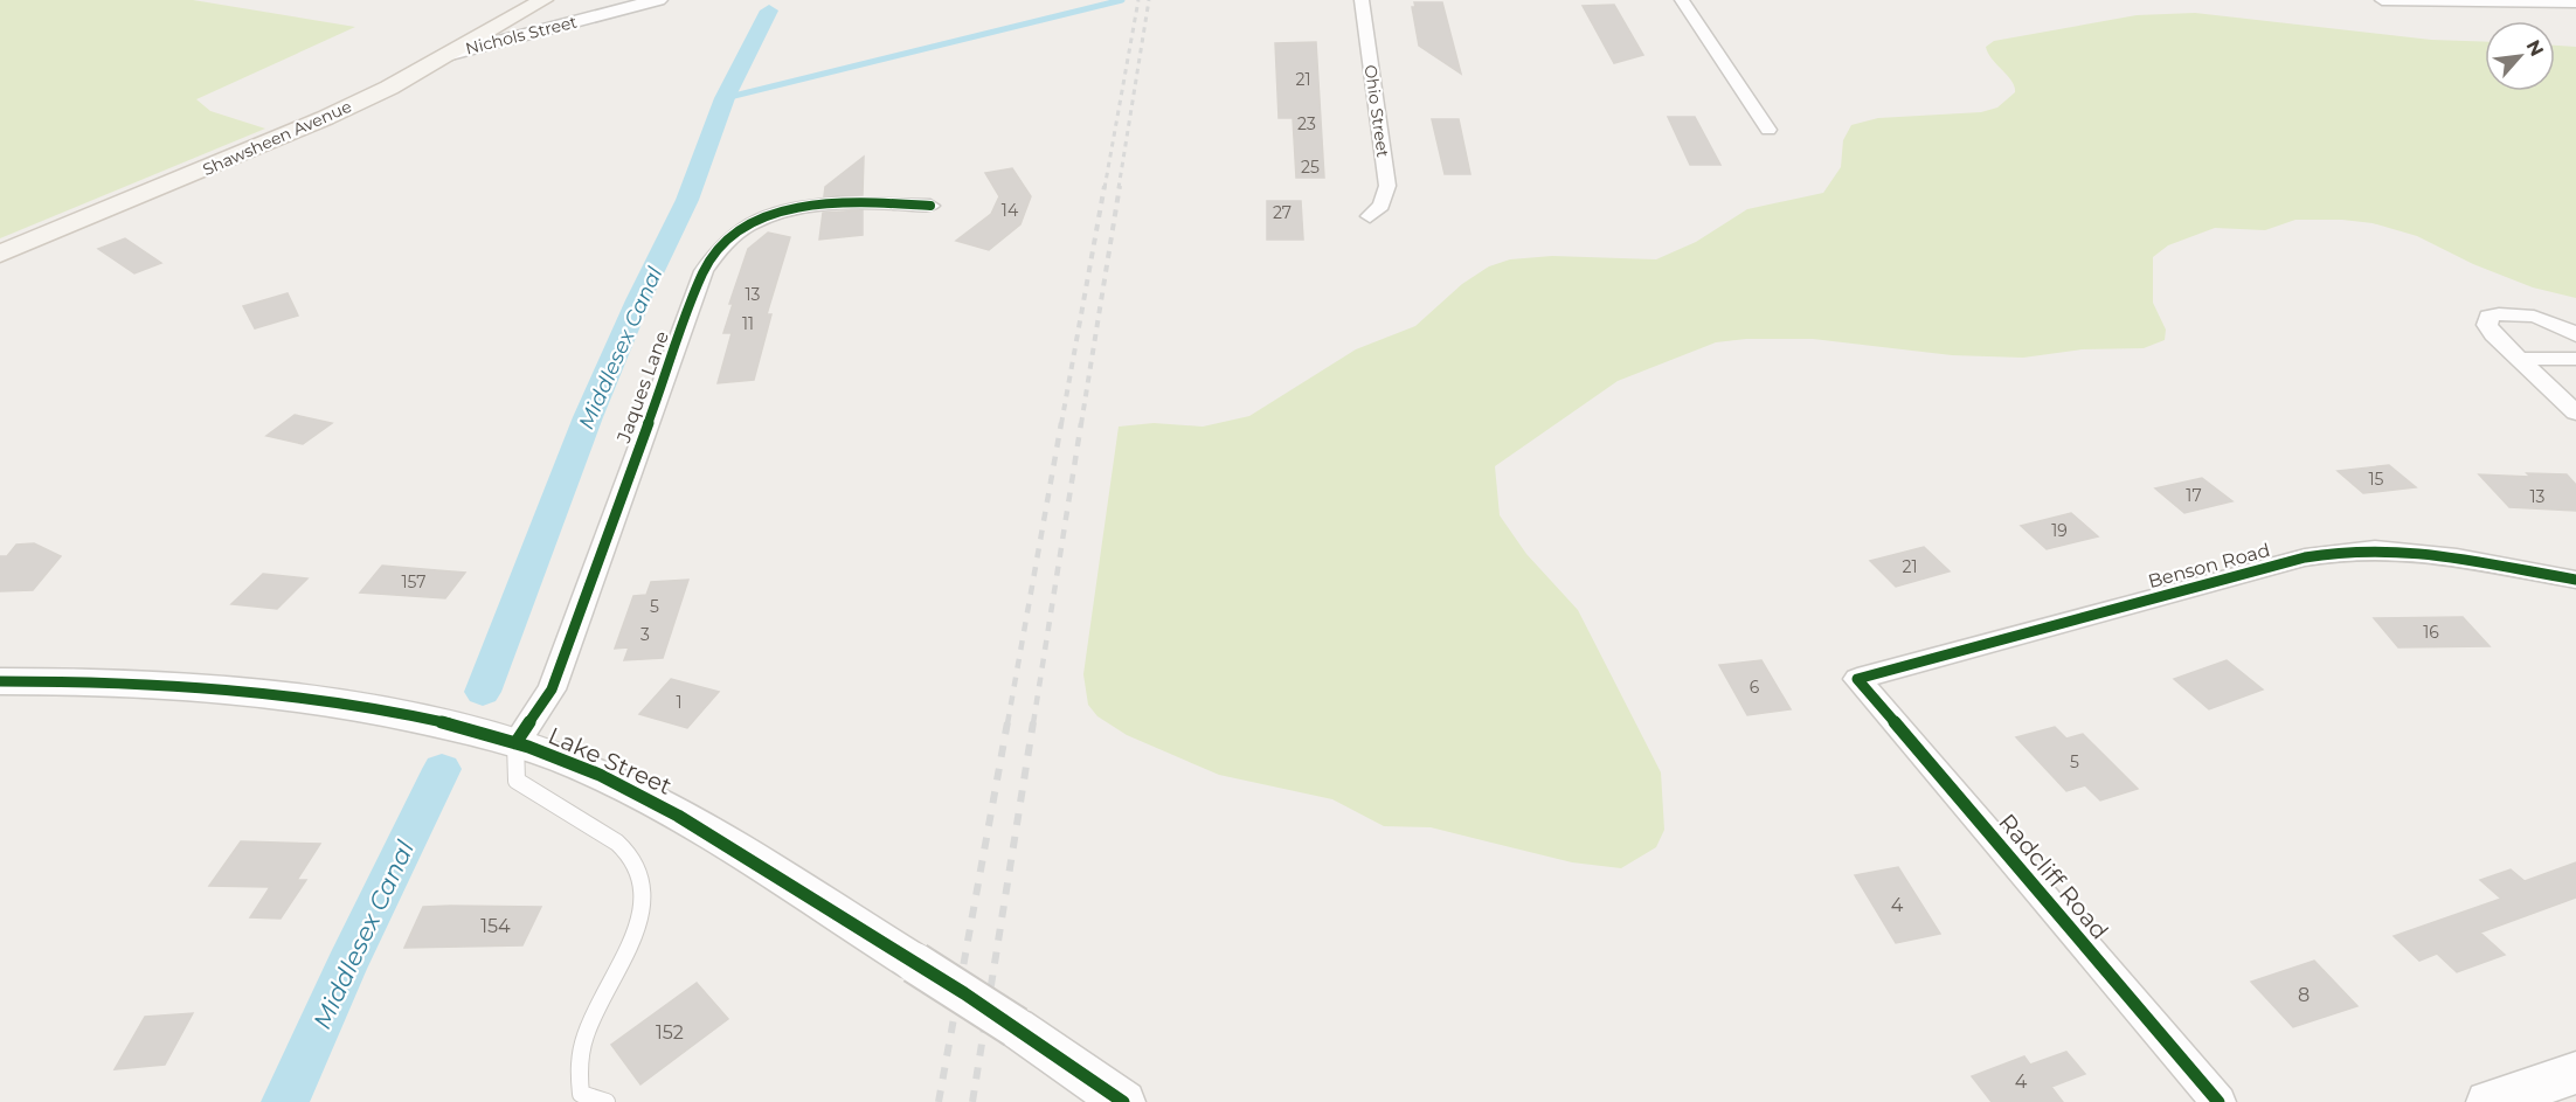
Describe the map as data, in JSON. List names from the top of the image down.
{
  "streets": {
    "main road": ["Shawsheen Avenue"],
    "street": [
      "Nichols Street",
      "Ohio Street",
      "Jaques Lane",
      "Benson Road",
      "Lake Street",
      "Radcliff Road"
    ]
  },
  "crossings": [
    ["Nichols Street", "Shawsheen Avenue"],
    ["Jaques Lane", "Lake Street"],
    ["Benson Road", "Radcliff Road"]
  ],
  "water": ["Middlesex Canal"],
  "house_numbers": [
    "21",
    "23",
    "25",
    "14",
    "27",
    "13",
    "11",
    "15",
    "17",
    "13",
    "19",
    "21",
    "157",
    "5",
    "16",
    "3",
    "6",
    "1",
    "5",
    "4",
    "154",
    "8",
    "152",
    "4"
  ],
  "north": "top right"
}
